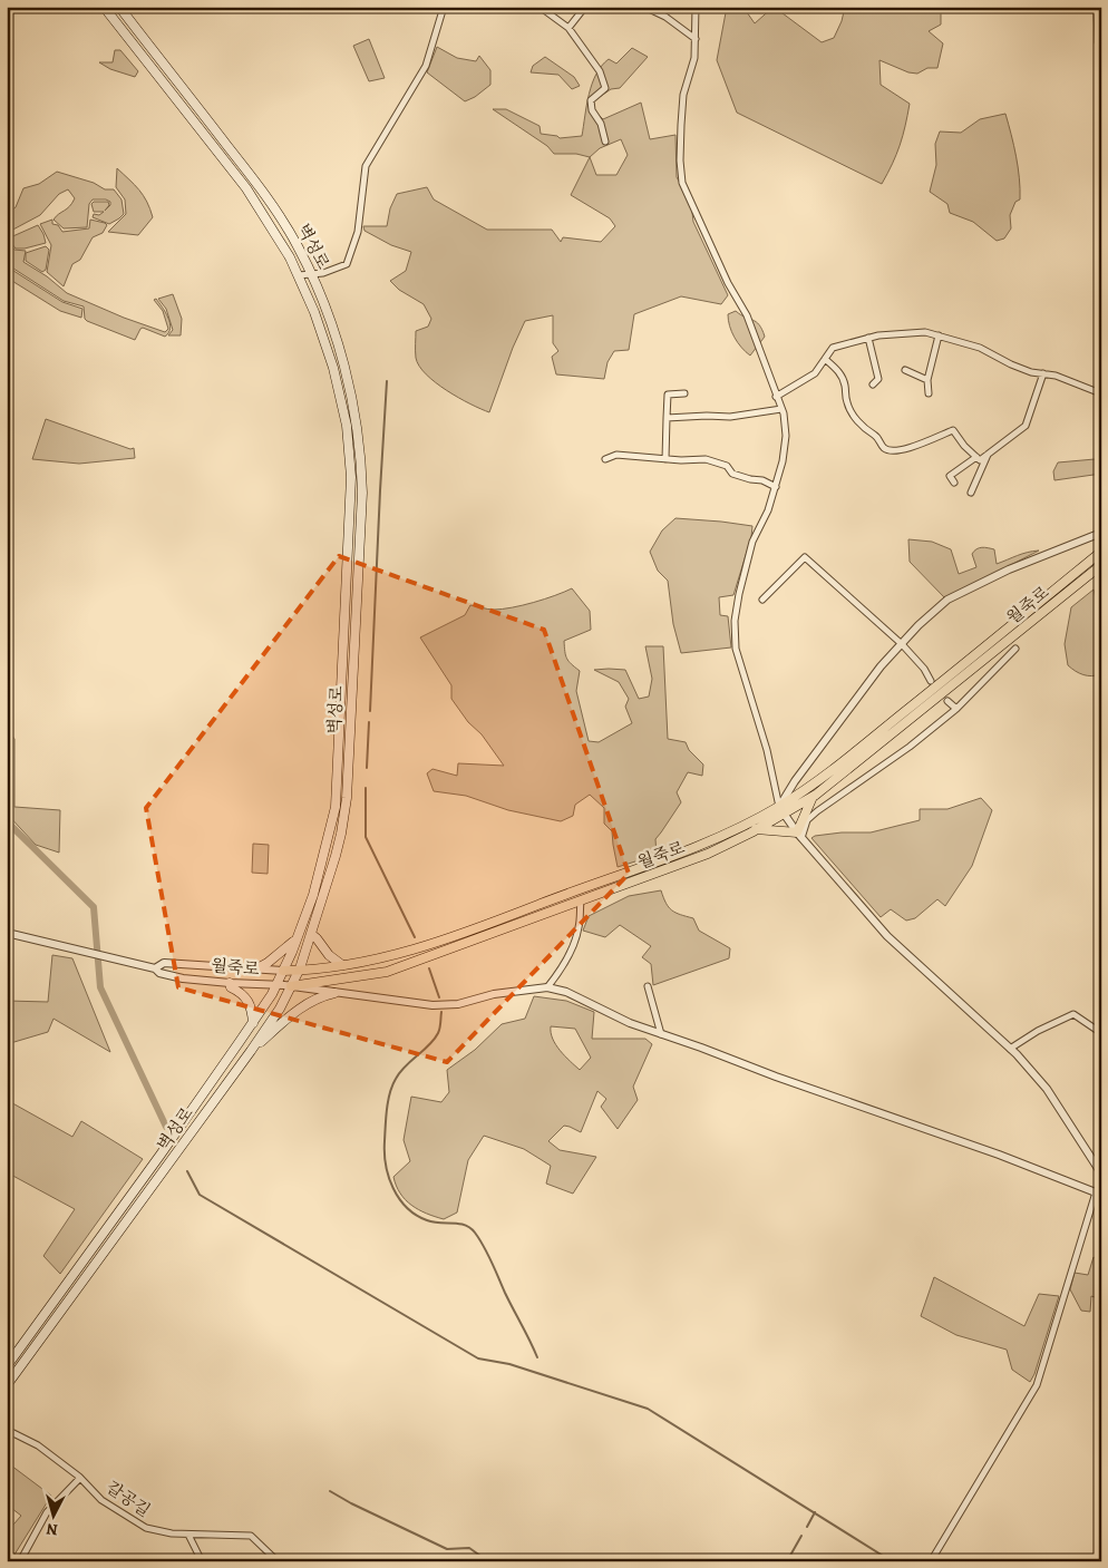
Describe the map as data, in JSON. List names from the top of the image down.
{
  "streets": {
    "main road": ["벽성로", "월죽로"],
    "street": ["갈공길"]
  },
  "crossings": [
    ["벽성로", "월죽로"]
  ],
  "north": "bottom"
}
